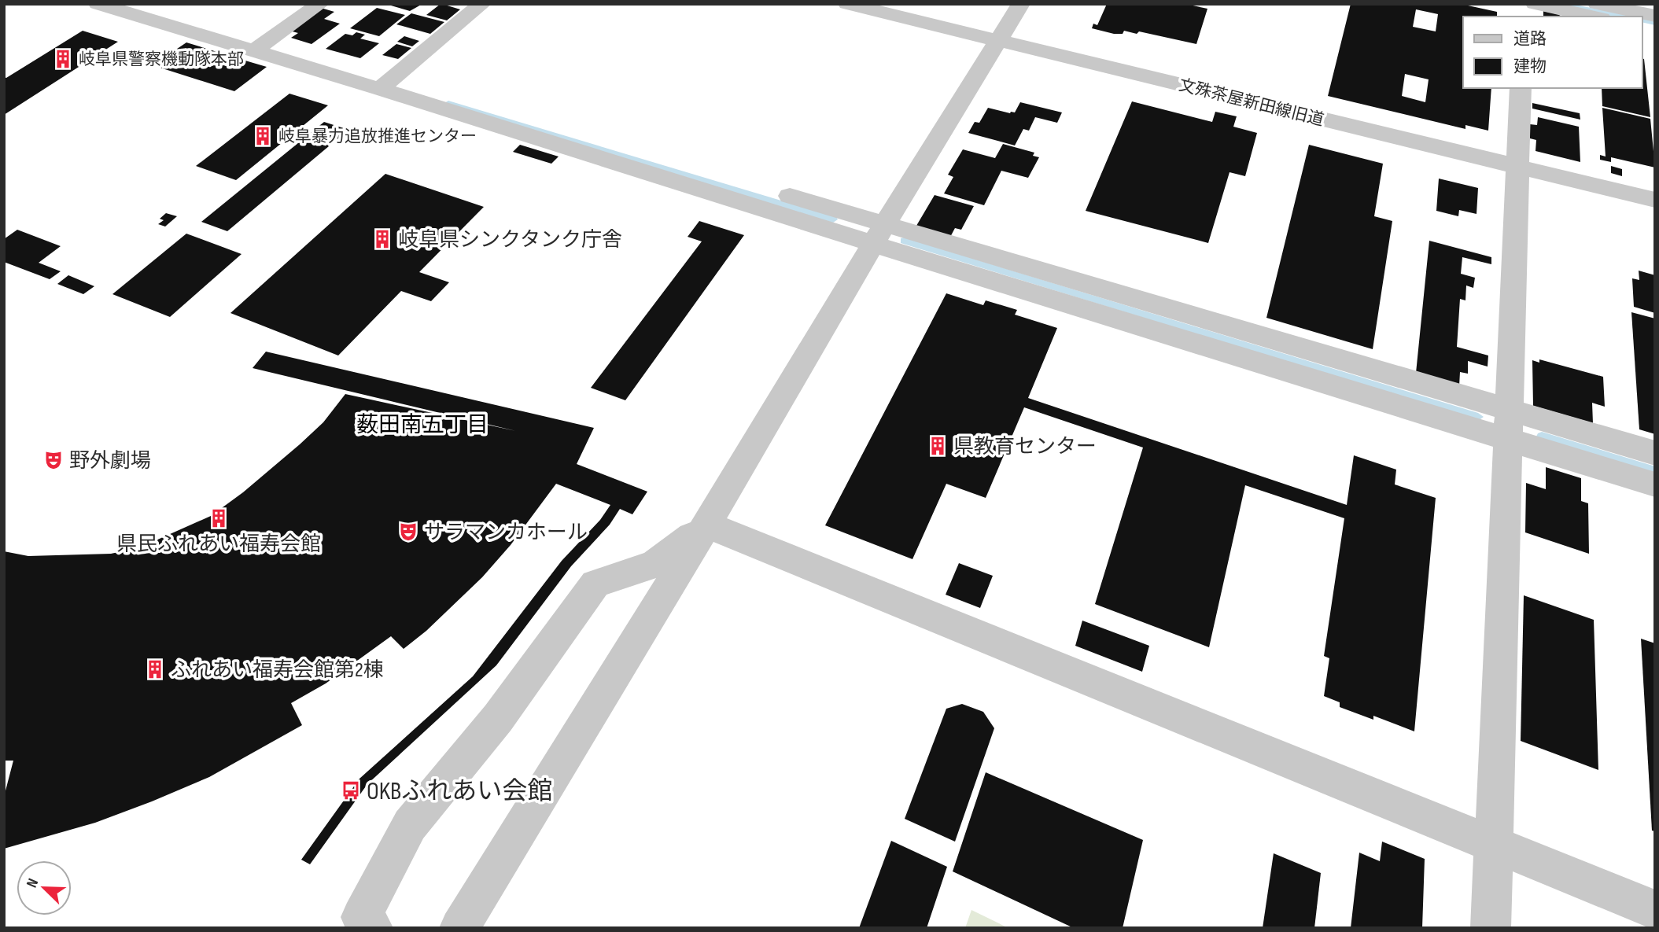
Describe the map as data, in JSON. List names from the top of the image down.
{
  "streets": {
    "street": ["文殊茶屋新田線旧道"]
  },
  "districts": ["薮田南五丁目"],
  "places": {
    "building": [
      "岐阜県警察機動隊本部",
      "岐阜暴力追放推進センター",
      "岐阜県シンクタンク庁舎",
      "県教育センター",
      "県民ふれあい福寿会館",
      "ふれあい福寿会館第2棟"
    ],
    "theatre": ["野外劇場", "サラマンカホール"],
    "bus stop": ["OKBふれあい会館"]
  },
  "legend": ["道路", "建物"],
  "north": "top left"
}
